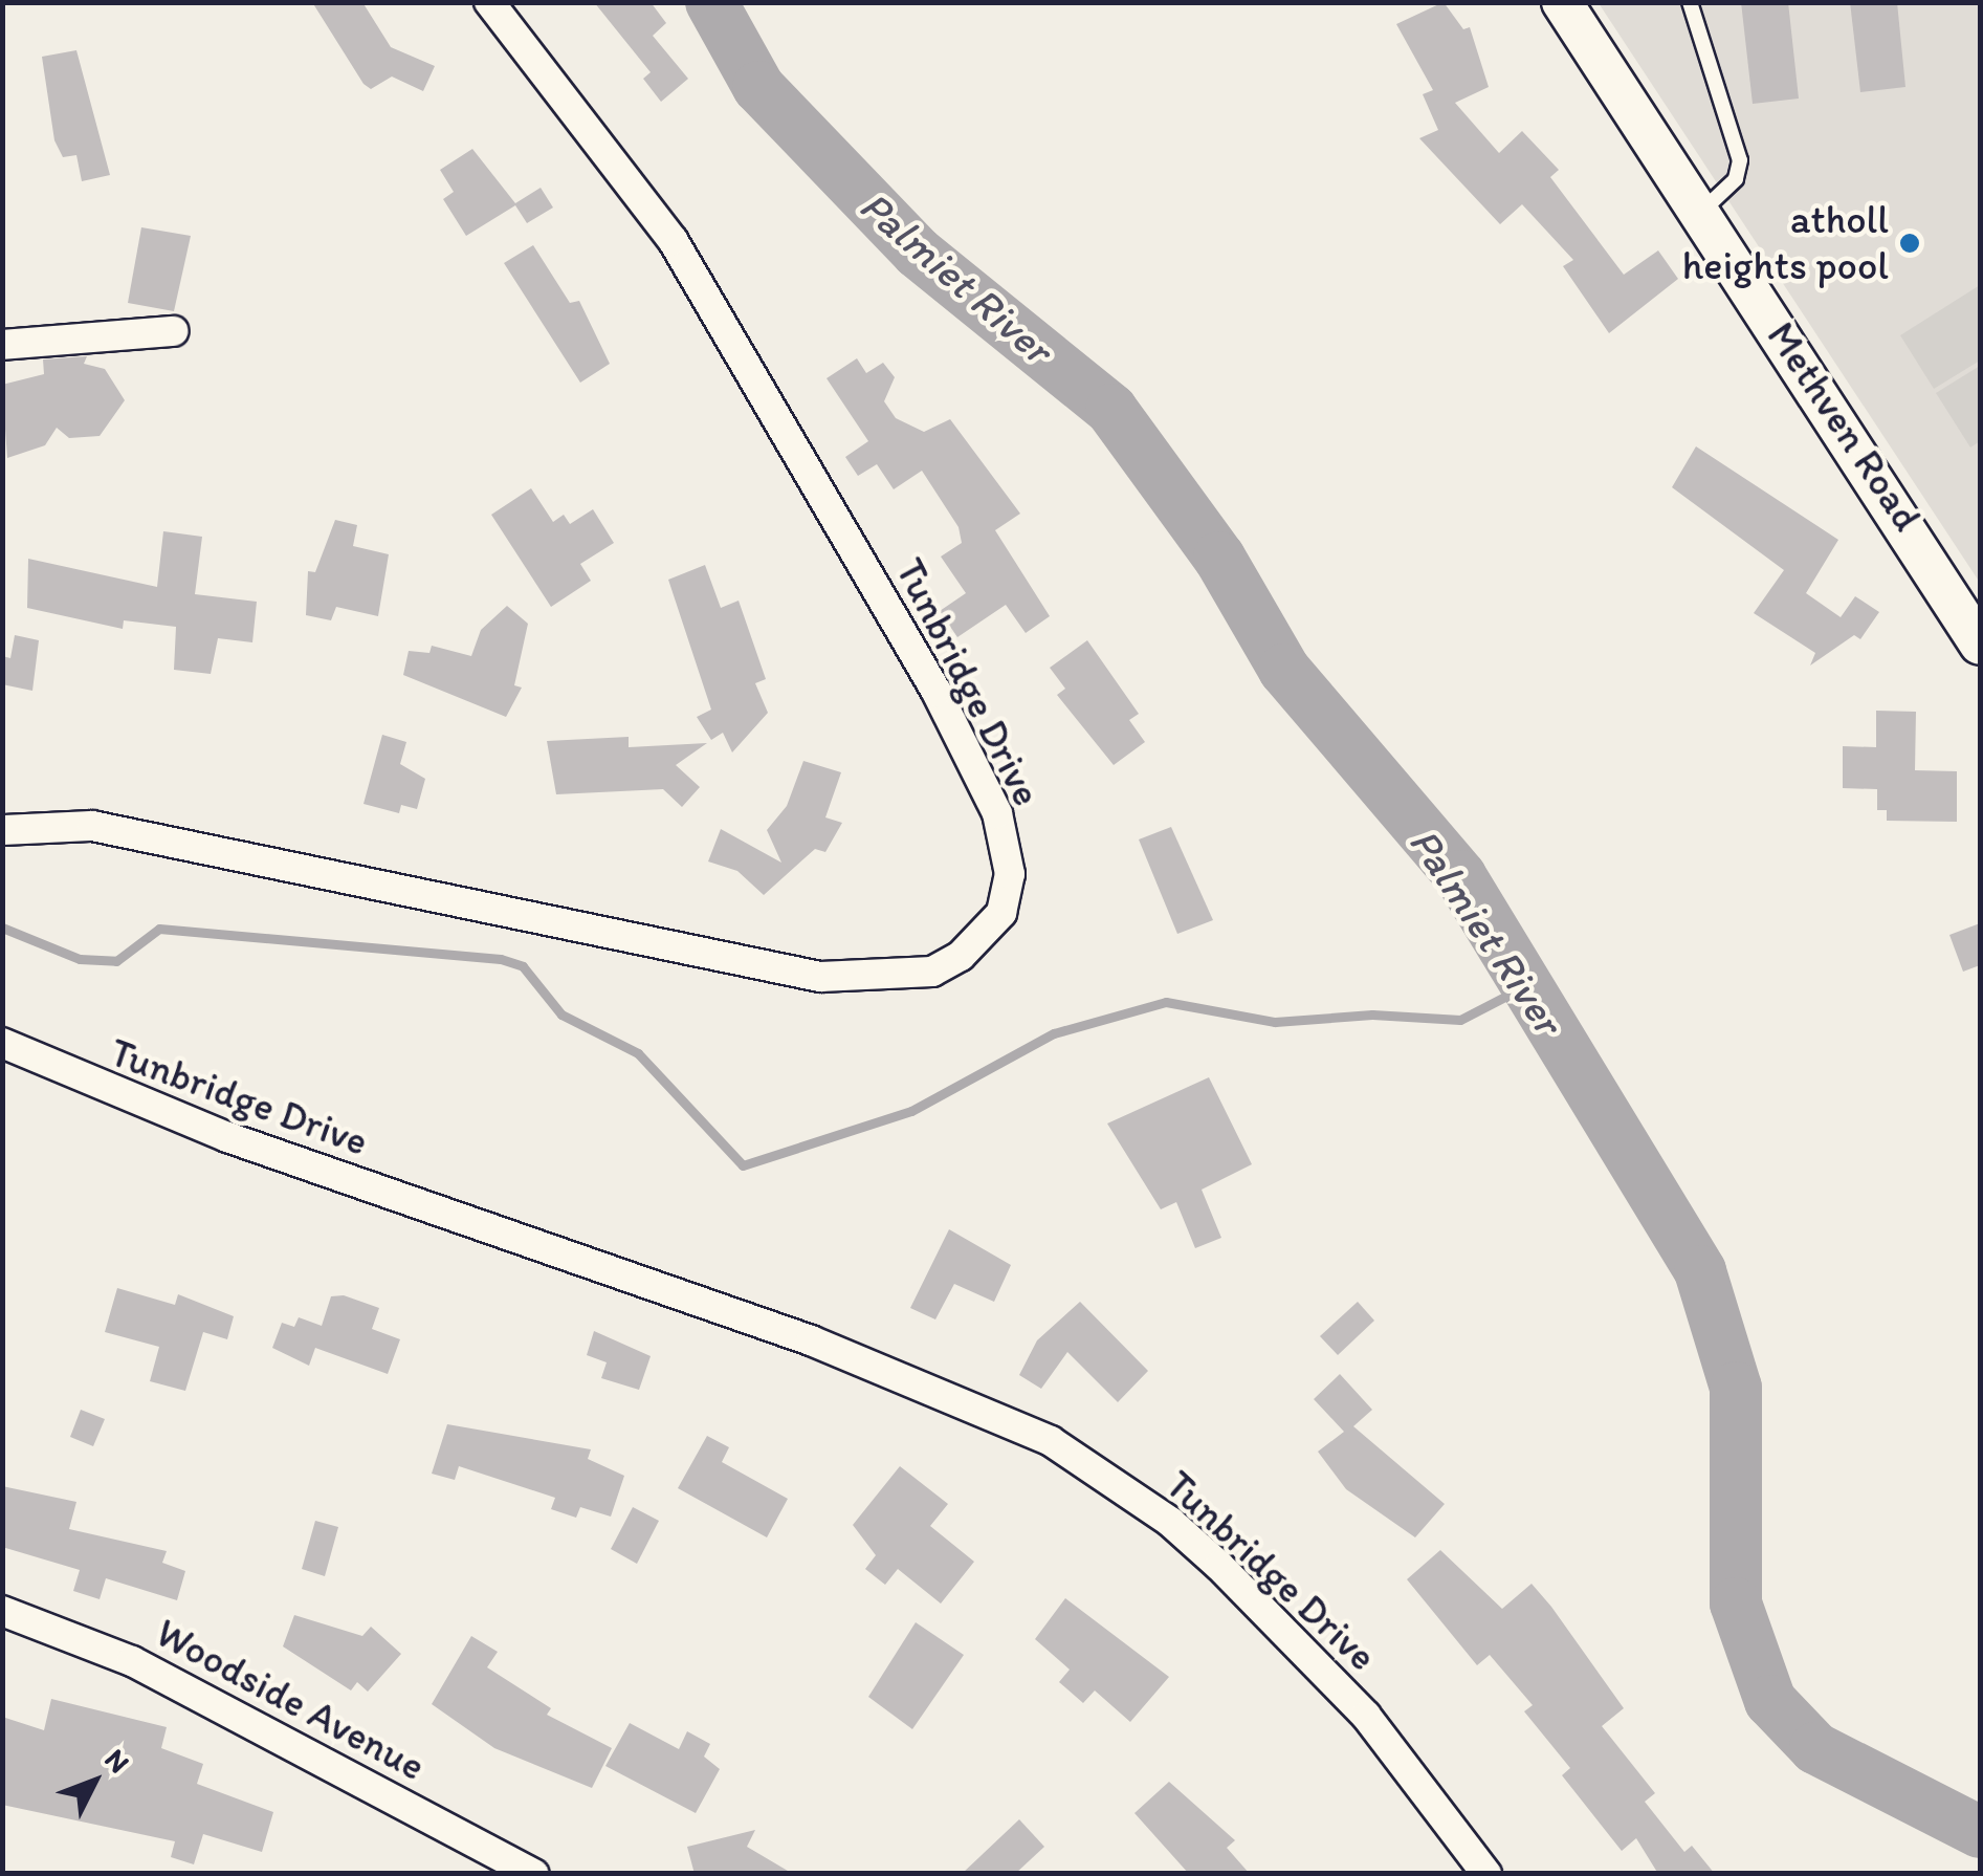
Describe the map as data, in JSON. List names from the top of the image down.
{
  "streets": {
    "street": ["Methven Road", "Tunbridge Drive", "Woodside Avenue"]
  },
  "water": ["Palmiet River"],
  "places": ["atholl heights pool"],
  "north": "top right"
}
